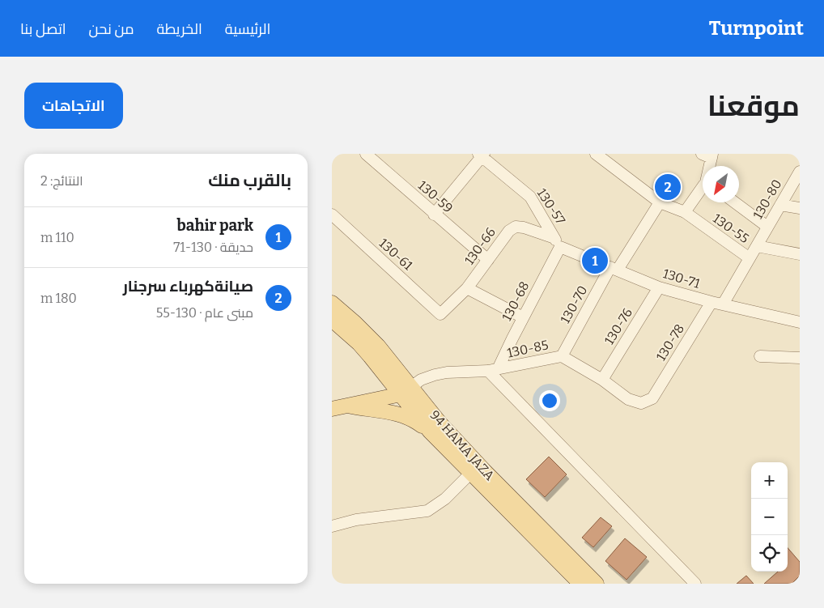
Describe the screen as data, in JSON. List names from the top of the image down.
{
  "streets": {
    "main road": ["94 HAMA JAZA"],
    "street": [
      "130-59",
      "130-80",
      "130-57",
      "130-55",
      "130-66",
      "130-61",
      "130-71",
      "130-68",
      "130-70",
      "130-76",
      "130-78",
      "130-85"
    ]
  },
  "crossings": [
    ["130-59", "130-66"],
    ["130-80", "130-55"],
    ["130-80", "130-71"],
    ["130-80", "130-78"],
    ["130-57", "130-66"],
    ["130-57", "130-71"],
    ["130-57", "130-68"],
    ["130-55", "130-70"],
    ["130-66", "130-61"],
    ["130-66", "130-71"],
    ["130-66", "130-68"],
    ["130-71", "130-68"],
    ["130-71", "130-70"],
    ["130-71", "130-76"],
    ["130-71", "130-78"],
    ["130-68", "130-85"],
    ["130-70", "130-85"],
    ["130-76", "130-85"],
    ["130-78", "130-85"],
    ["130-85", "94 HAMA JAZA"]
  ],
  "north": "bottom left",
  "page": {
    "header": "Turnpoint",
    "nav": [
      "الرئيسية",
      "الخريطة",
      "من نحن",
      "اتصل بنا"
    ],
    "title": "موقعنا",
    "buttons": "الاتجاهات",
    "heading": ["بالقرب منك", "النتائج: 2"],
    "pins": ["2", "1"],
    "list": [
      {
        "mark": "1",
        "name": "bahir park",
        "note": "حديقة · 130-71",
        "value": "110 m"
      },
      {
        "mark": "2",
        "name": "صيانةكهرباء سرجنار",
        "note": "مبنى عام · 130-55",
        "value": "180 m"
      }
    ],
    "map_buttons": ["+", "−"]
  }
}
